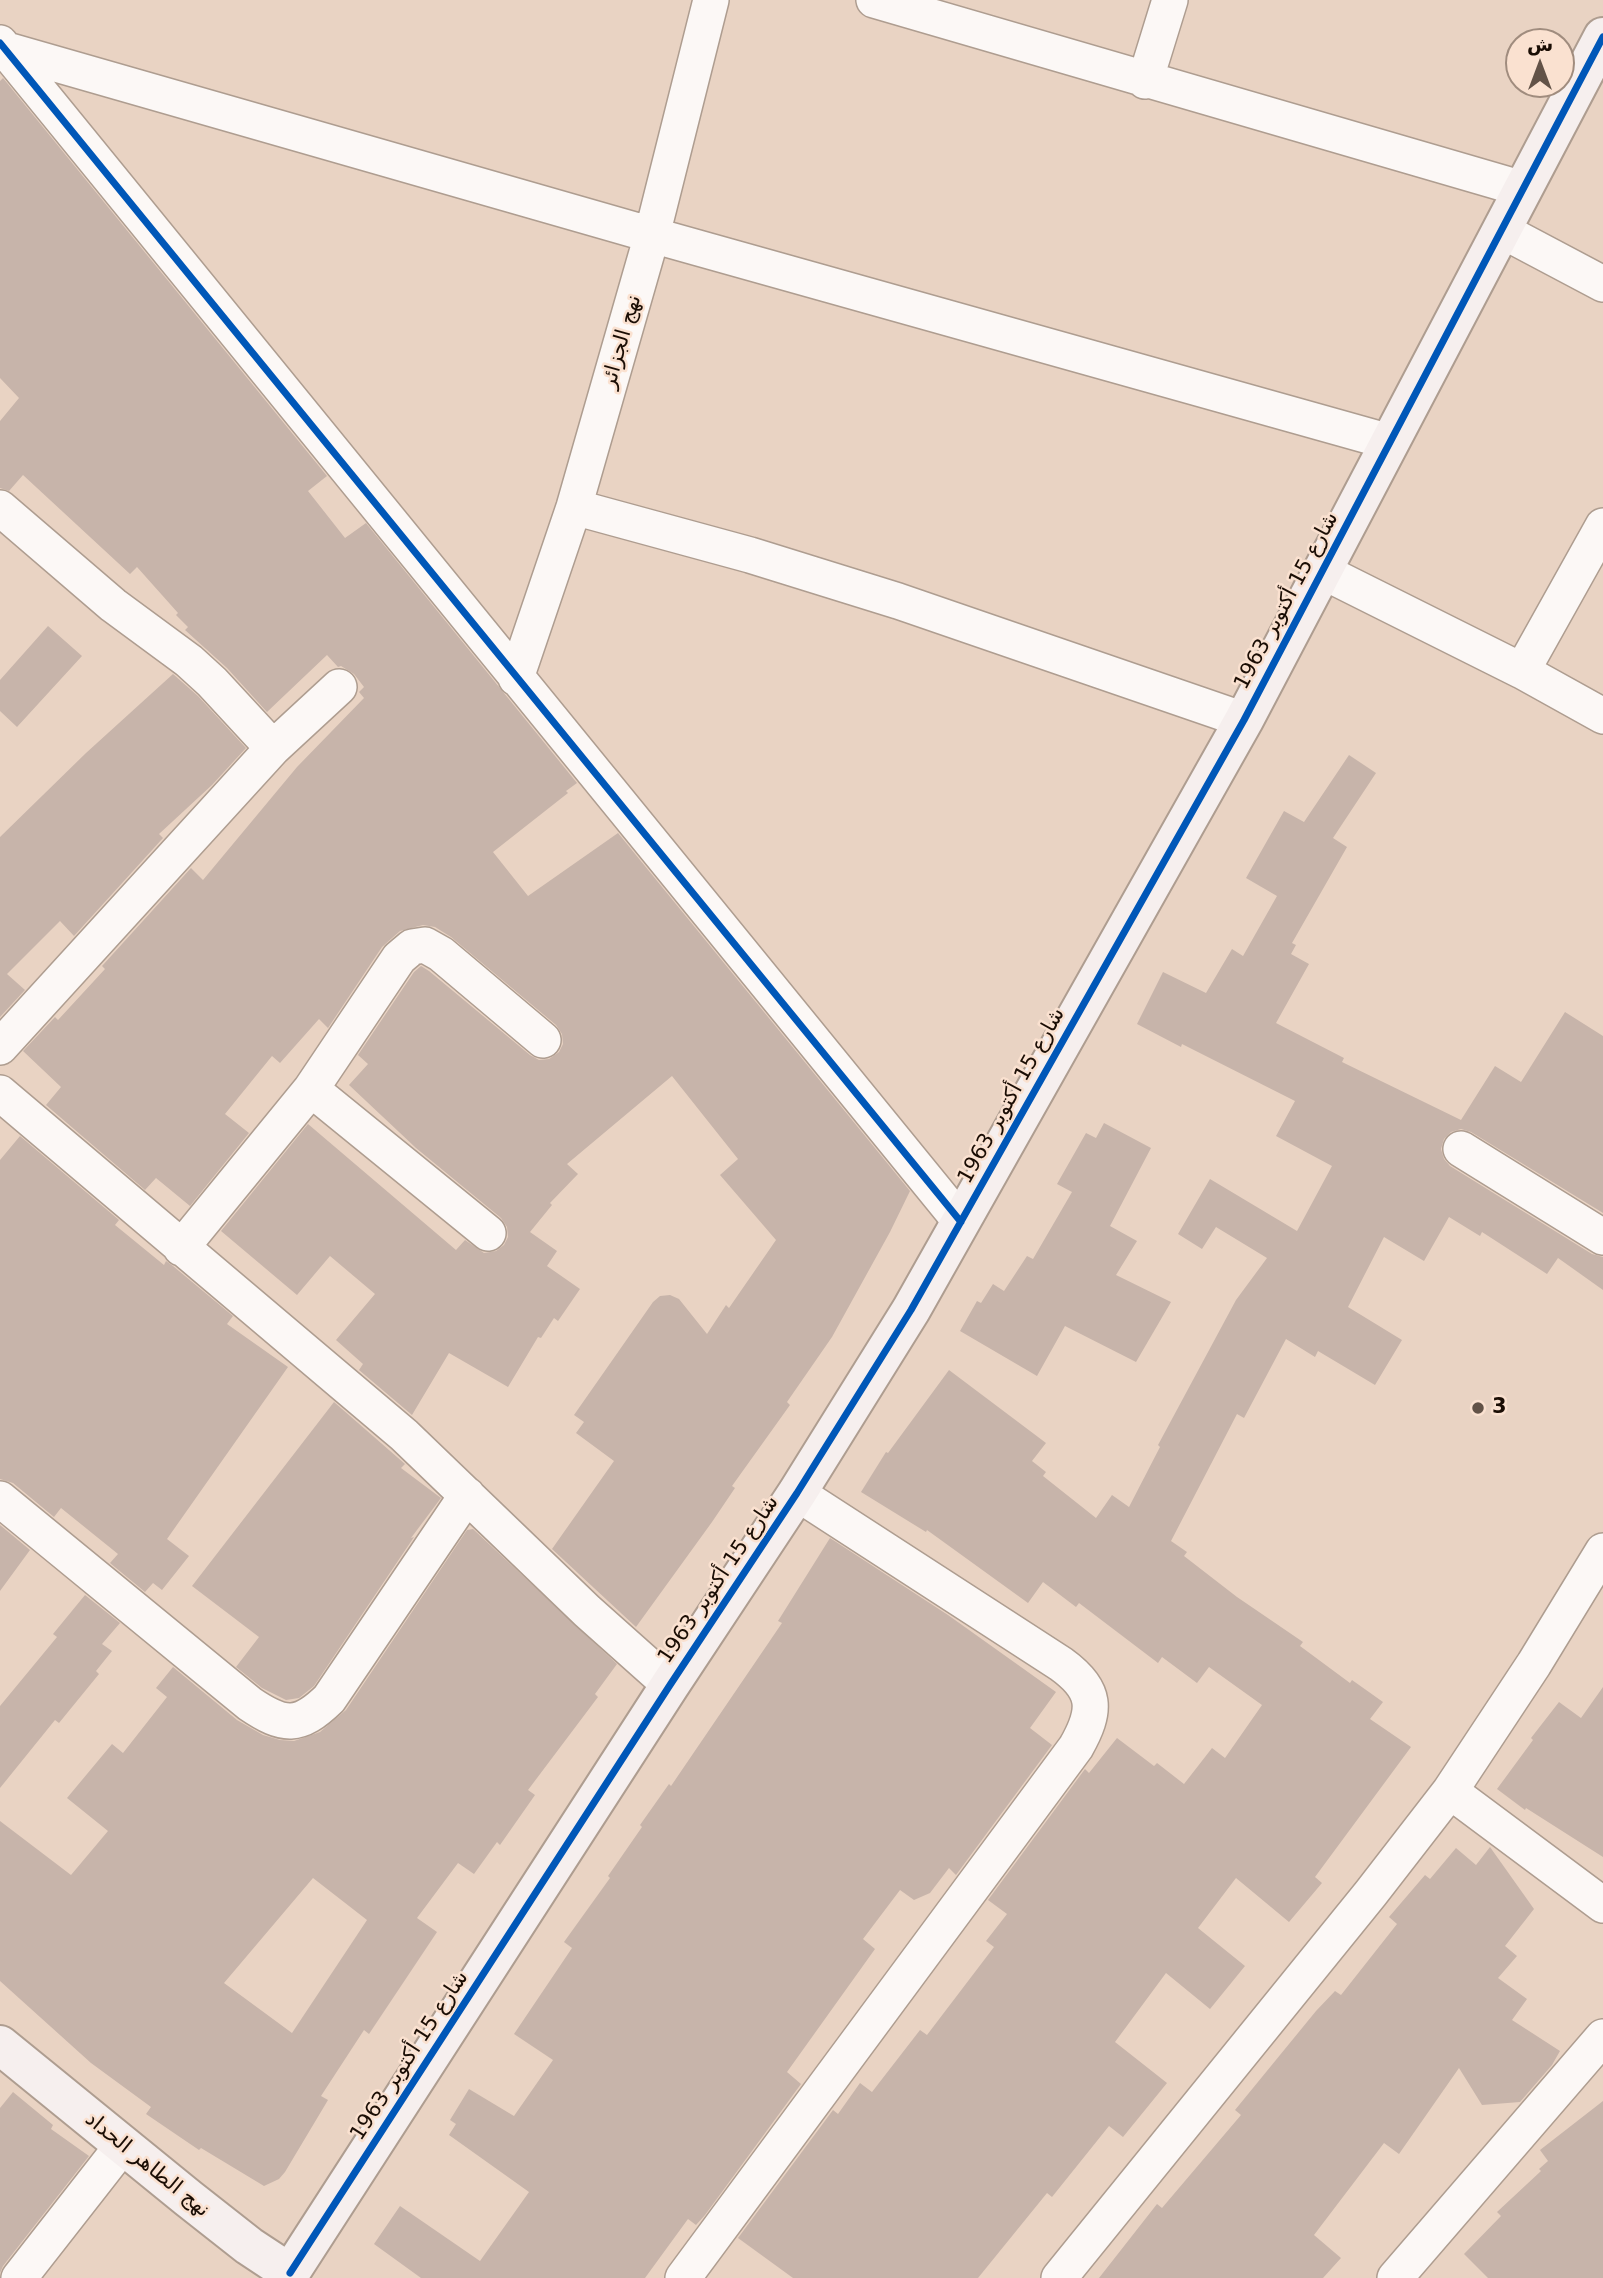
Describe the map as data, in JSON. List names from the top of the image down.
{
  "streets": {
    "street": ["نهج الجزائر", "شارع 15 أكتوبر 1963", "نهج الطاهر الحداد"]
  },
  "crossings": [
    ["شارع 15 أكتوبر 1963", "نهج الطاهر الحداد"]
  ],
  "places": ["3"],
  "north": "top"
}
